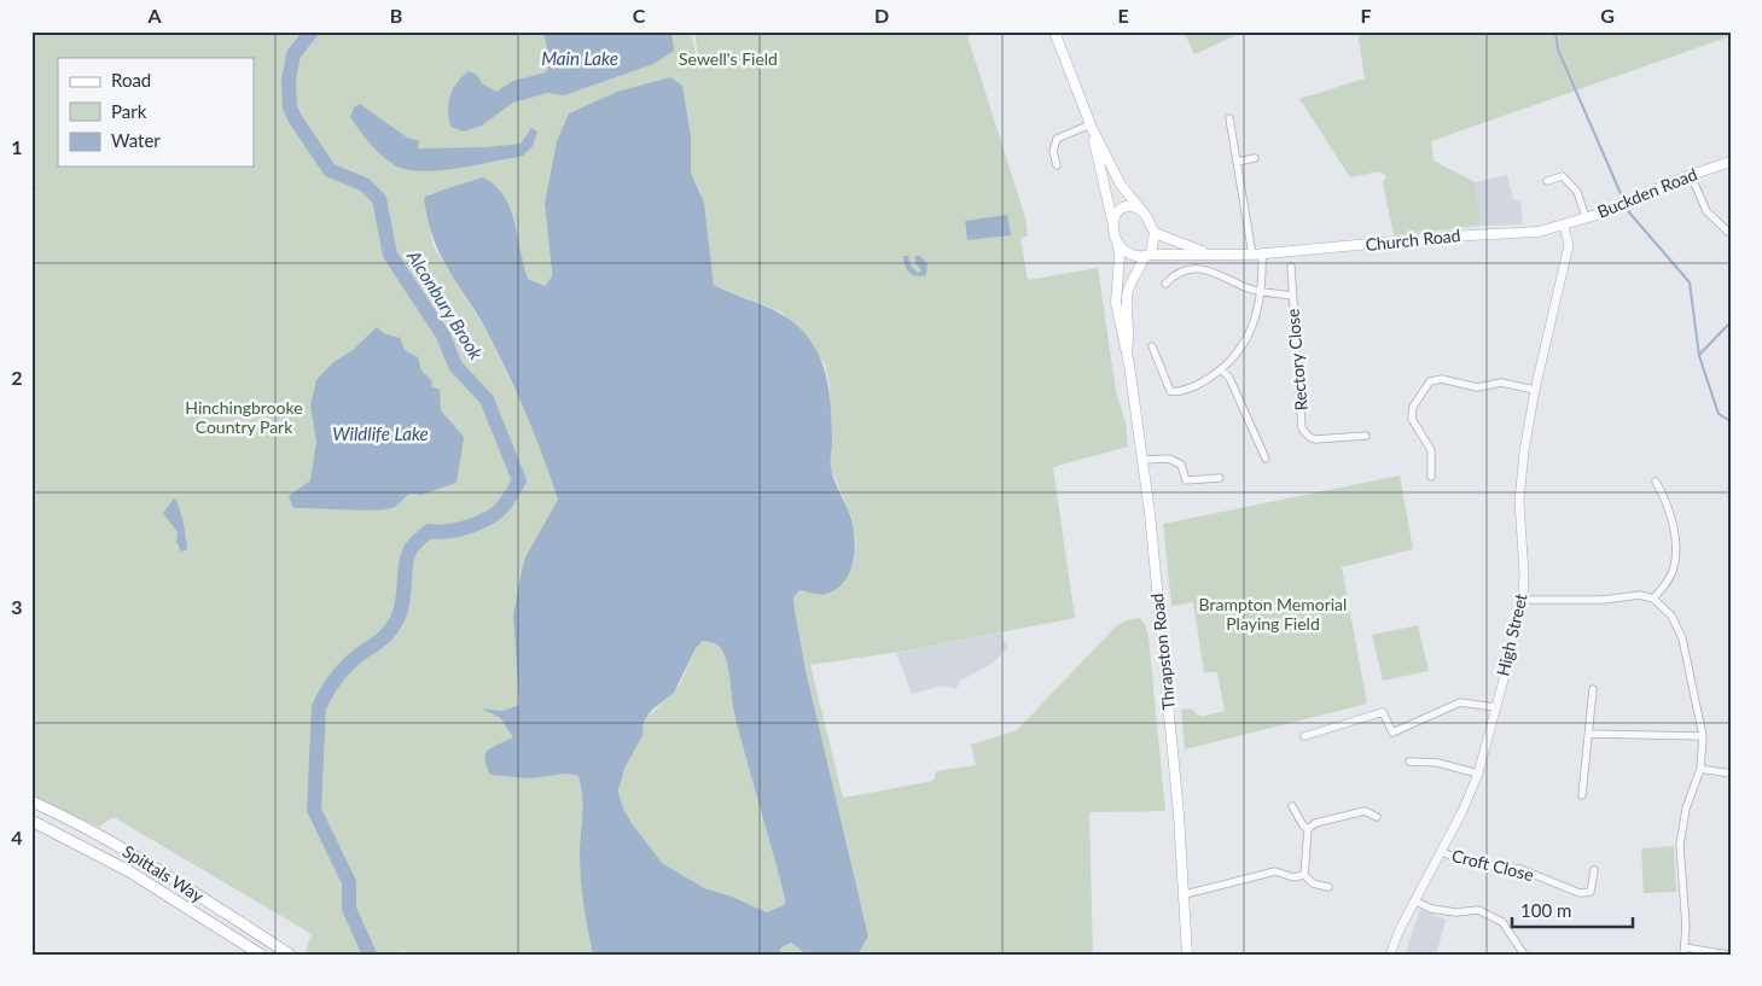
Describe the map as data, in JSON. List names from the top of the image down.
{
  "streets": {
    "highway": ["Spittals Way"],
    "main road": ["Buckden Road", "Church Road", "Thrapston Road"],
    "street": ["Rectory Close", "High Street", "Croft Close"]
  },
  "crossings": [
    ["Buckden Road", "Church Road"],
    ["Buckden Road", "High Street"],
    ["Church Road", "High Street"],
    ["Church Road", "Thrapston Road"],
    ["High Street", "Croft Close"]
  ],
  "water": ["Main Lake", "Alconbury Brook", "Wildlife Lake"],
  "parks": ["Sewell's Field", "Hinchingbrooke Country Park", "Brampton Memorial Playing Field"],
  "legend": ["Road", "Park", "Water"],
  "scale_bar": "100 m",
  "grid": {
    "columns": [
      "A",
      "B",
      "C",
      "D",
      "E",
      "F",
      "G"
    ],
    "rows": [
      "1",
      "2",
      "3",
      "4"
    ]
  }
}
